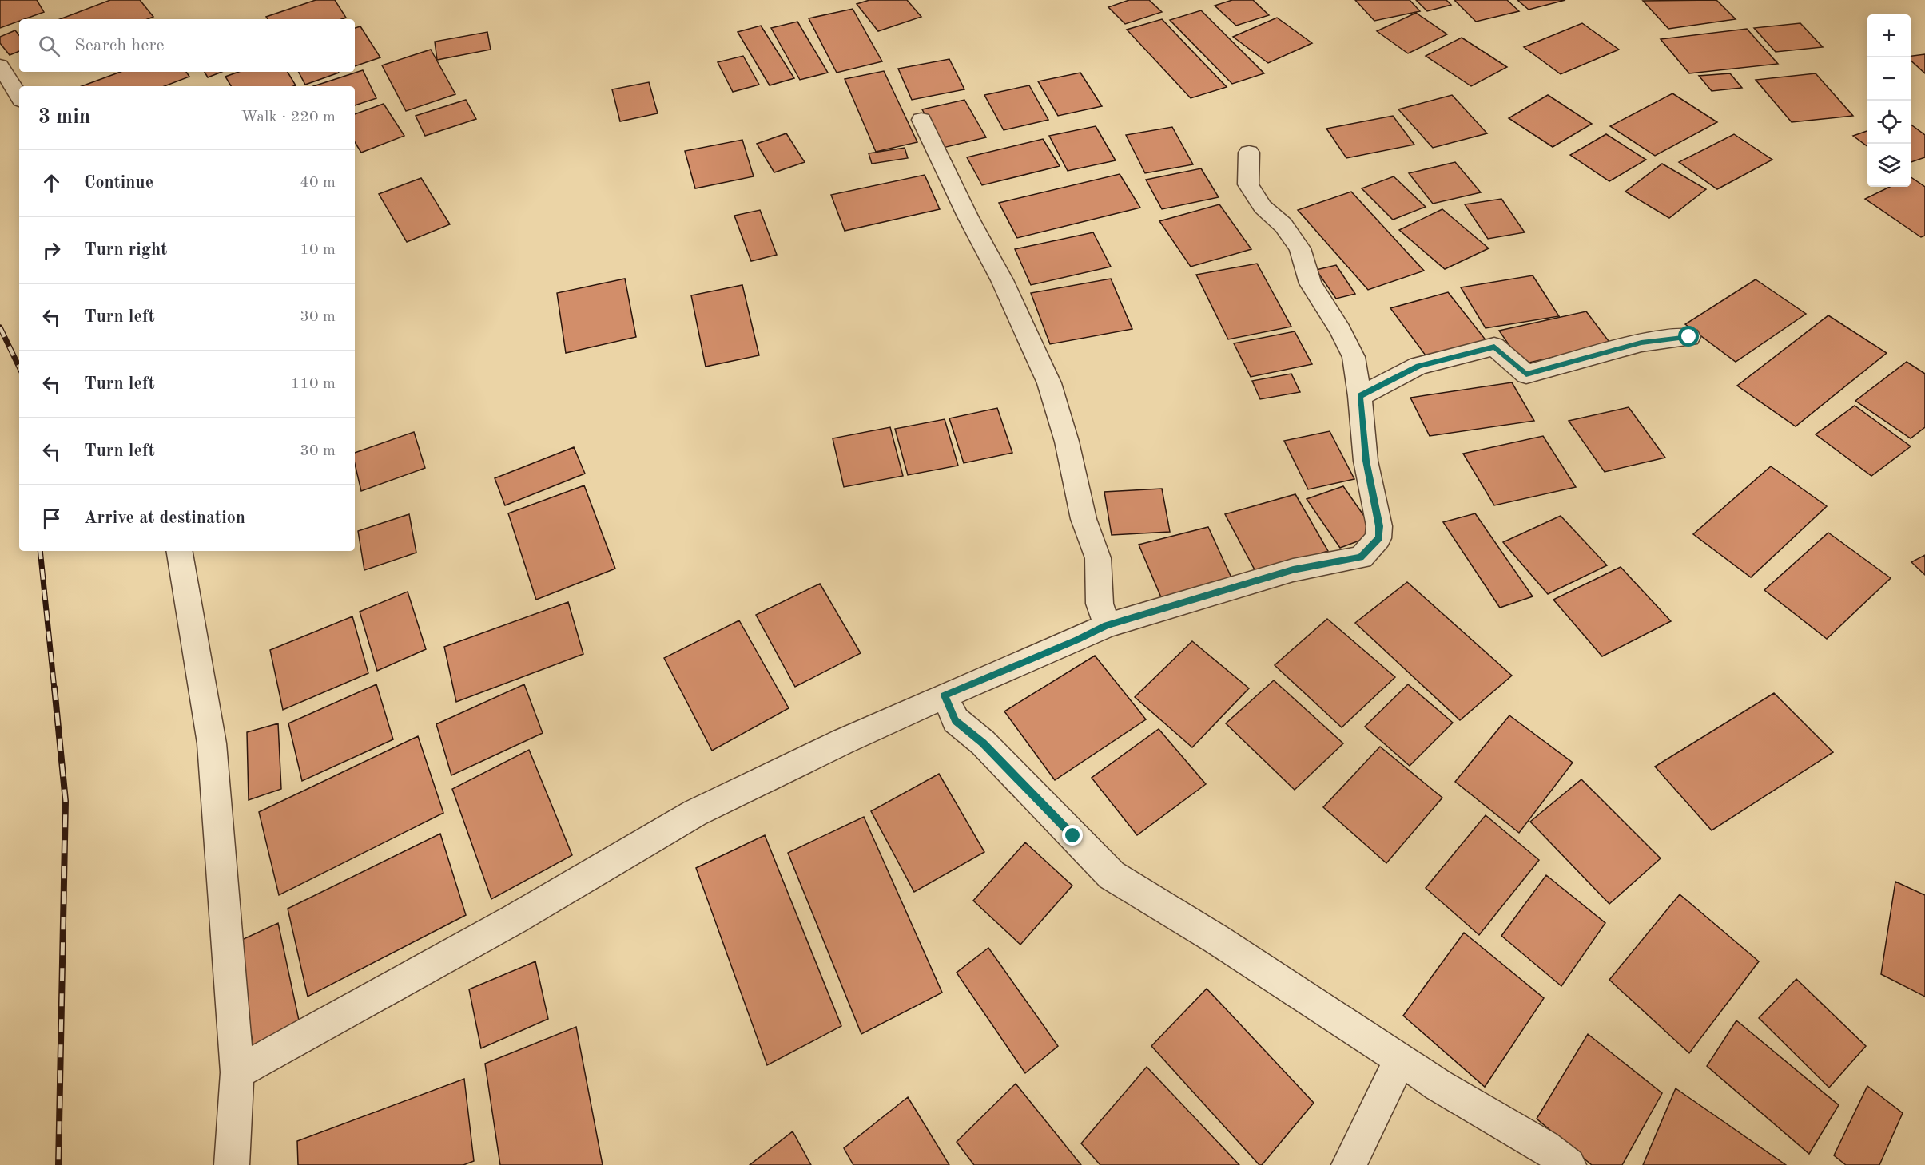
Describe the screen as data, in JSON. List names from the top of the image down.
{
  "page": {
    "map_buttons": ["+", "−"],
    "search": "Search here",
    "heading": ["3 min", "Walk · 220 m"],
    "list": [
      ["Continue", "40 m"],
      ["Turn right", "10 m"],
      ["Turn left", "30 m"],
      ["Turn left", "110 m"],
      ["Turn left", "30 m"],
      "Arrive at destination"
    ]
  }
}
